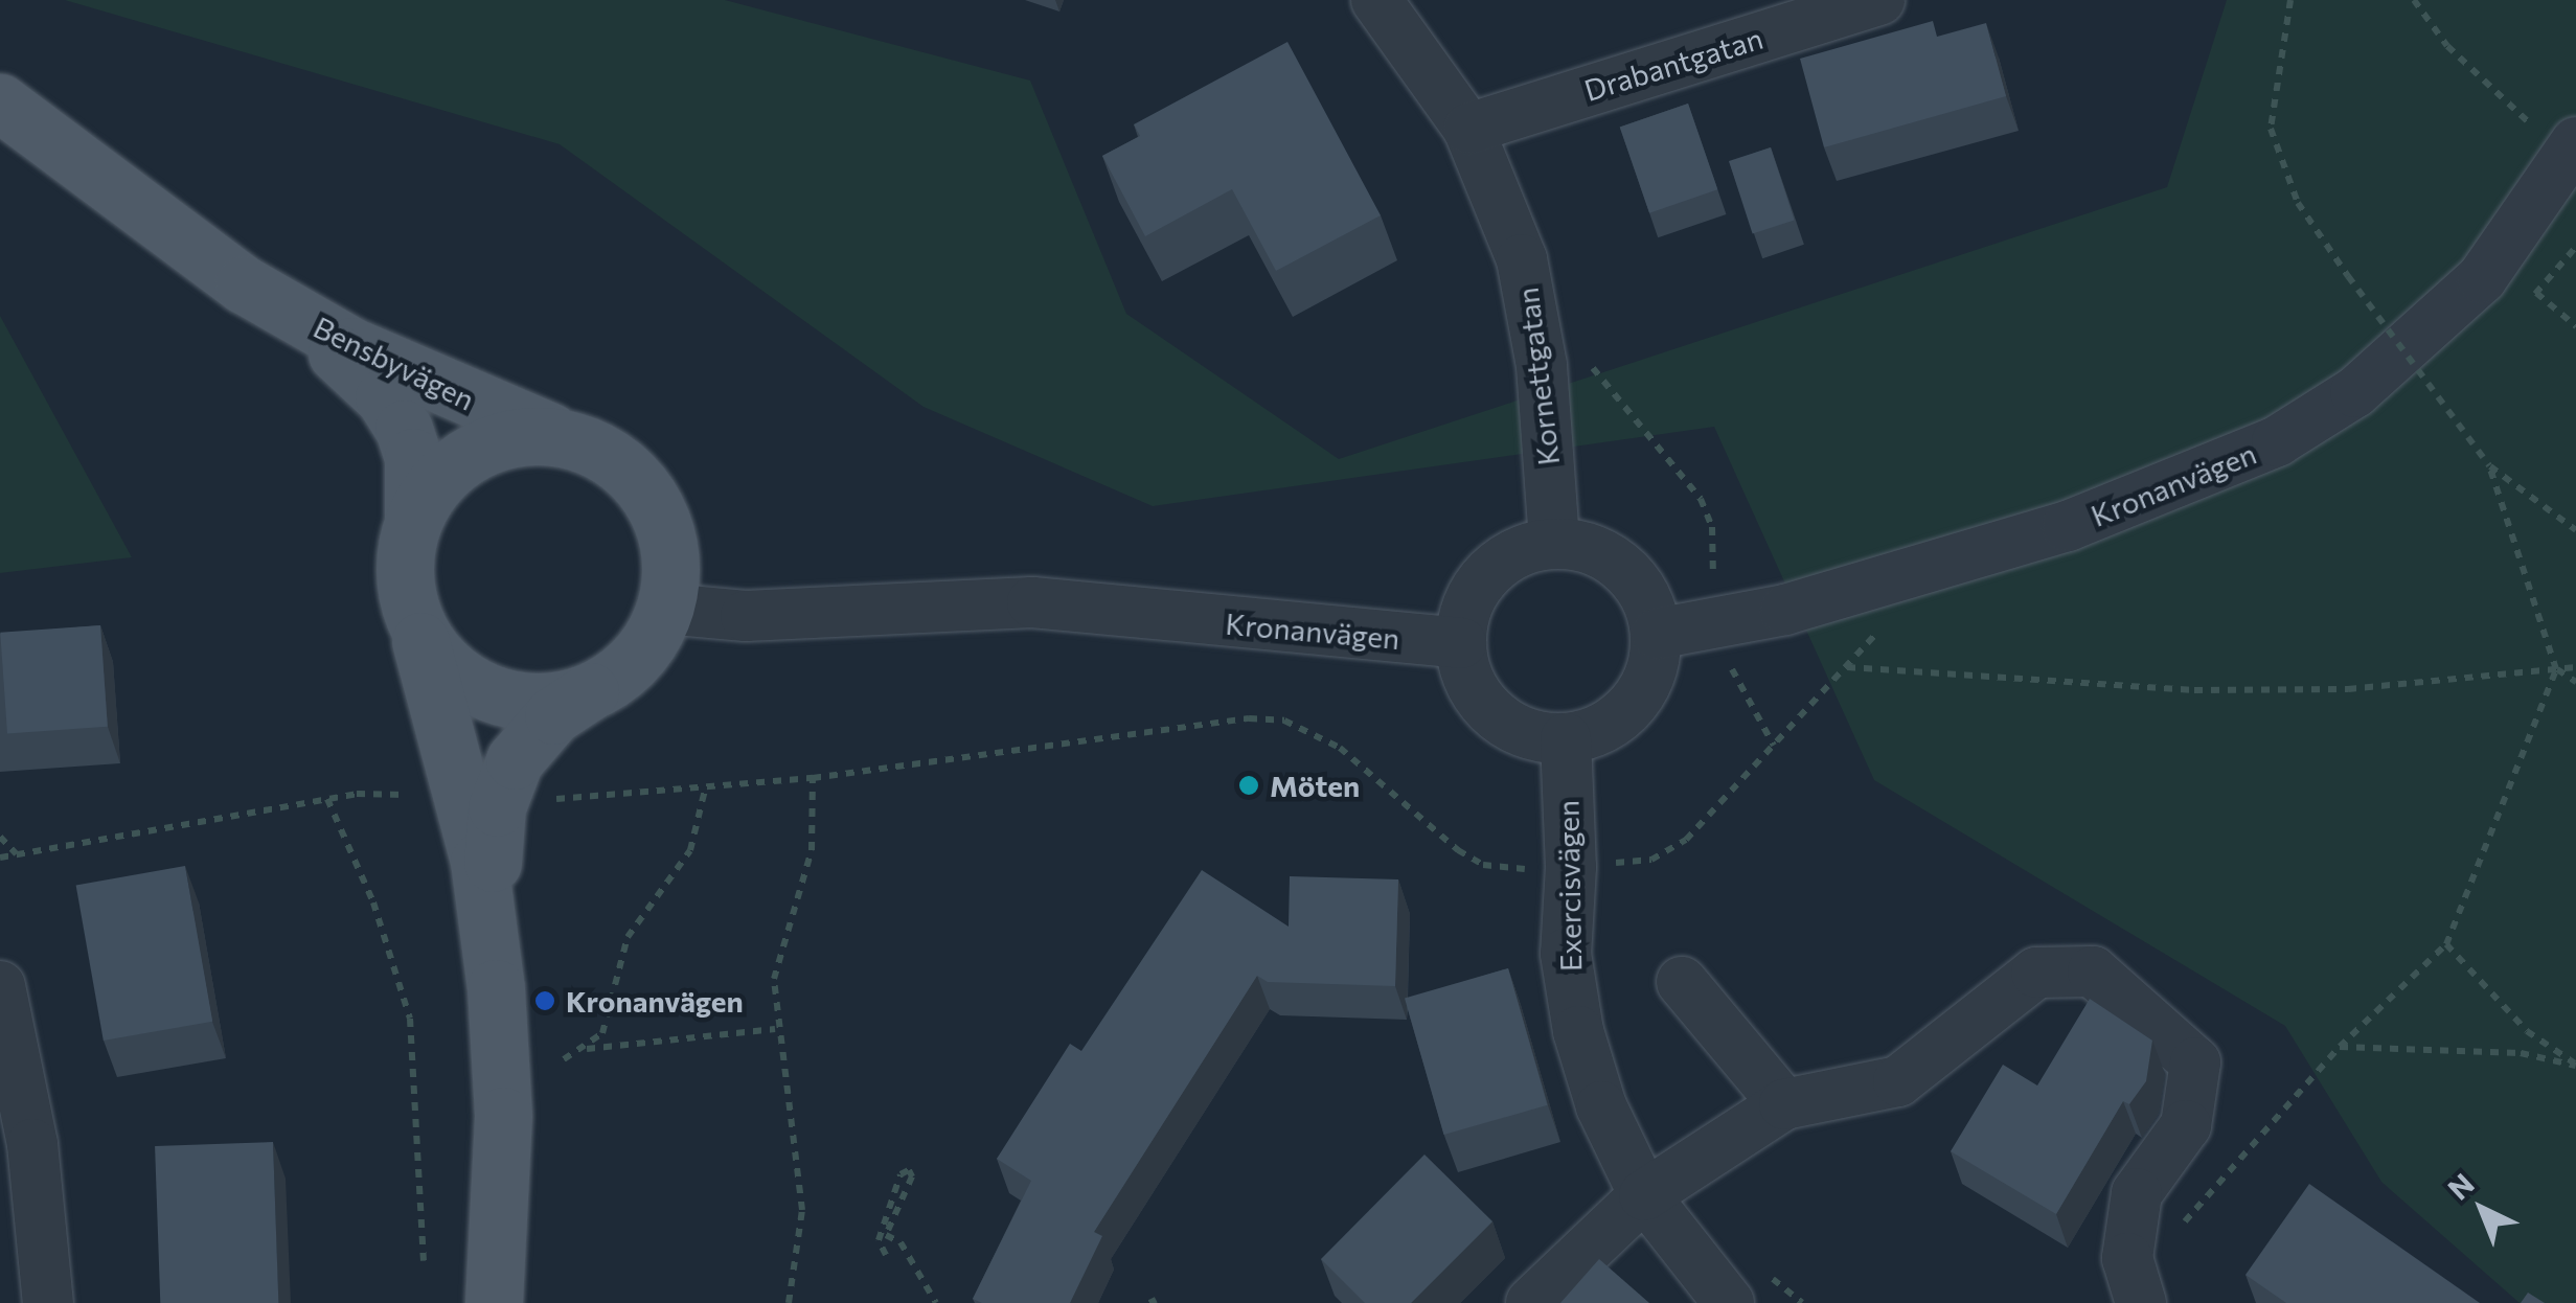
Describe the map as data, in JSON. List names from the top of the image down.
{
  "streets": {
    "main road": ["Bensbyvägen"],
    "street": [
      "Drabantgatan",
      "Kornettgatan",
      "Kronanvägen",
      "Exercisvägen"
    ]
  },
  "crossings": [
    ["Drabantgatan", "Kornettgatan"],
    ["Bensbyvägen", "Kronanvägen"],
    ["Kornettgatan", "Kronanvägen"],
    ["Kornettgatan", "Exercisvägen"],
    ["Kronanvägen", "Exercisvägen"]
  ],
  "places": ["Möten", "Kronanvägen"],
  "north": "top left"
}
